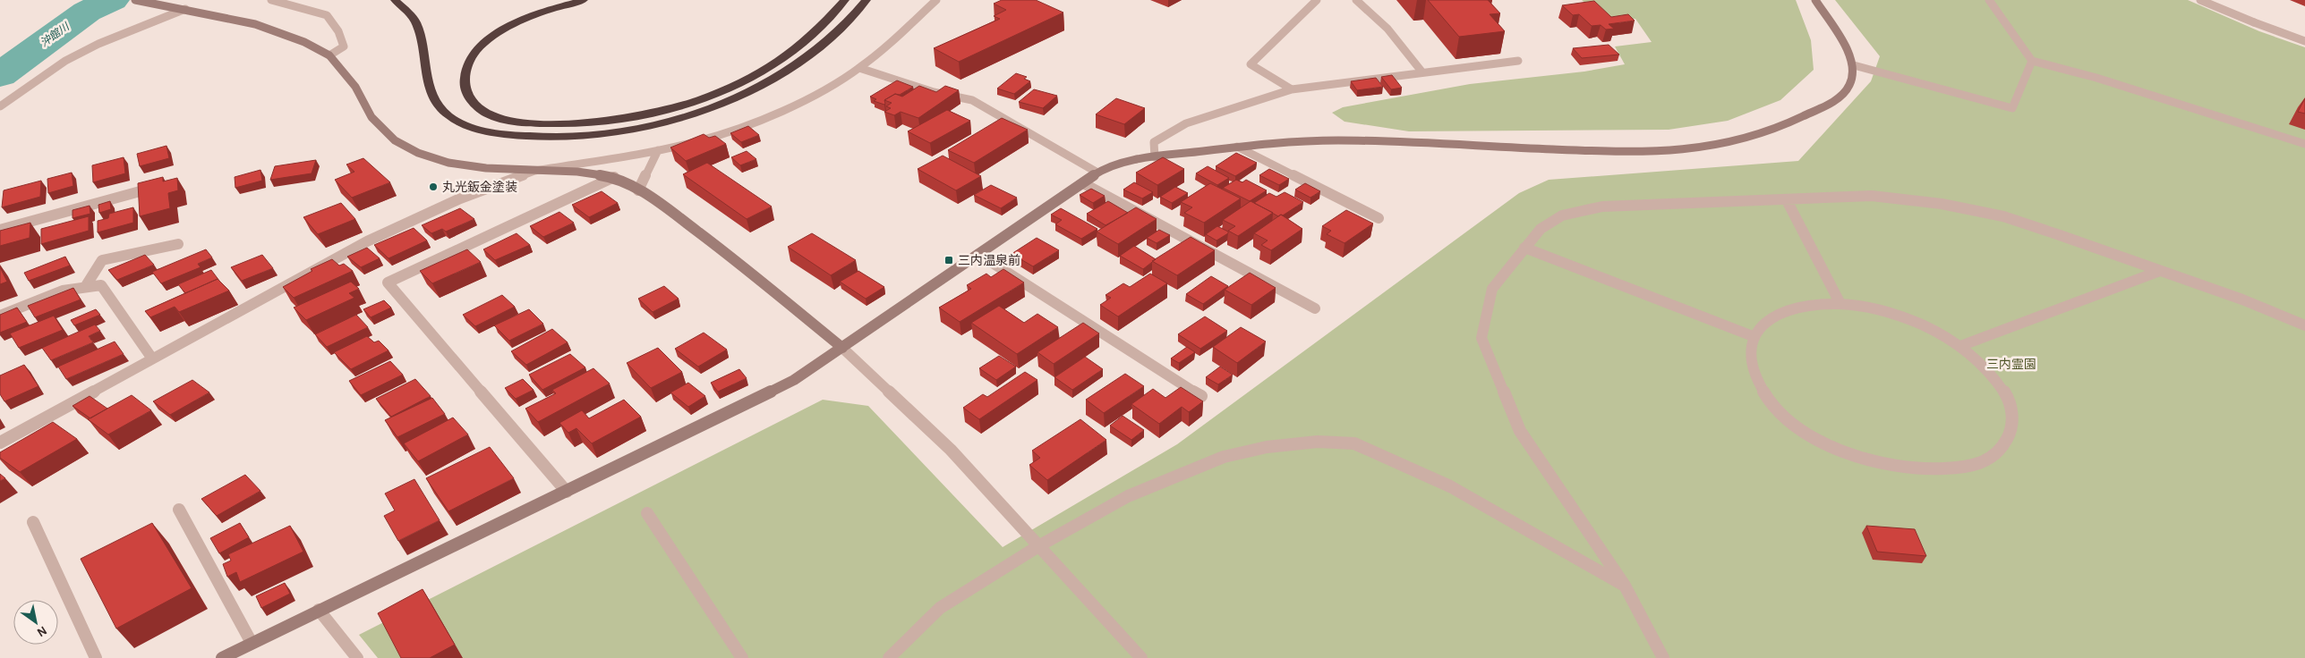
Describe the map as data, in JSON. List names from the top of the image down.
{
  "water": ["沖館川"],
  "parks": ["三内霊園"],
  "places": {
    "other": ["丸光鈑金塗装"],
    "transit": ["三内温泉前"]
  },
  "north": "bottom right"
}
